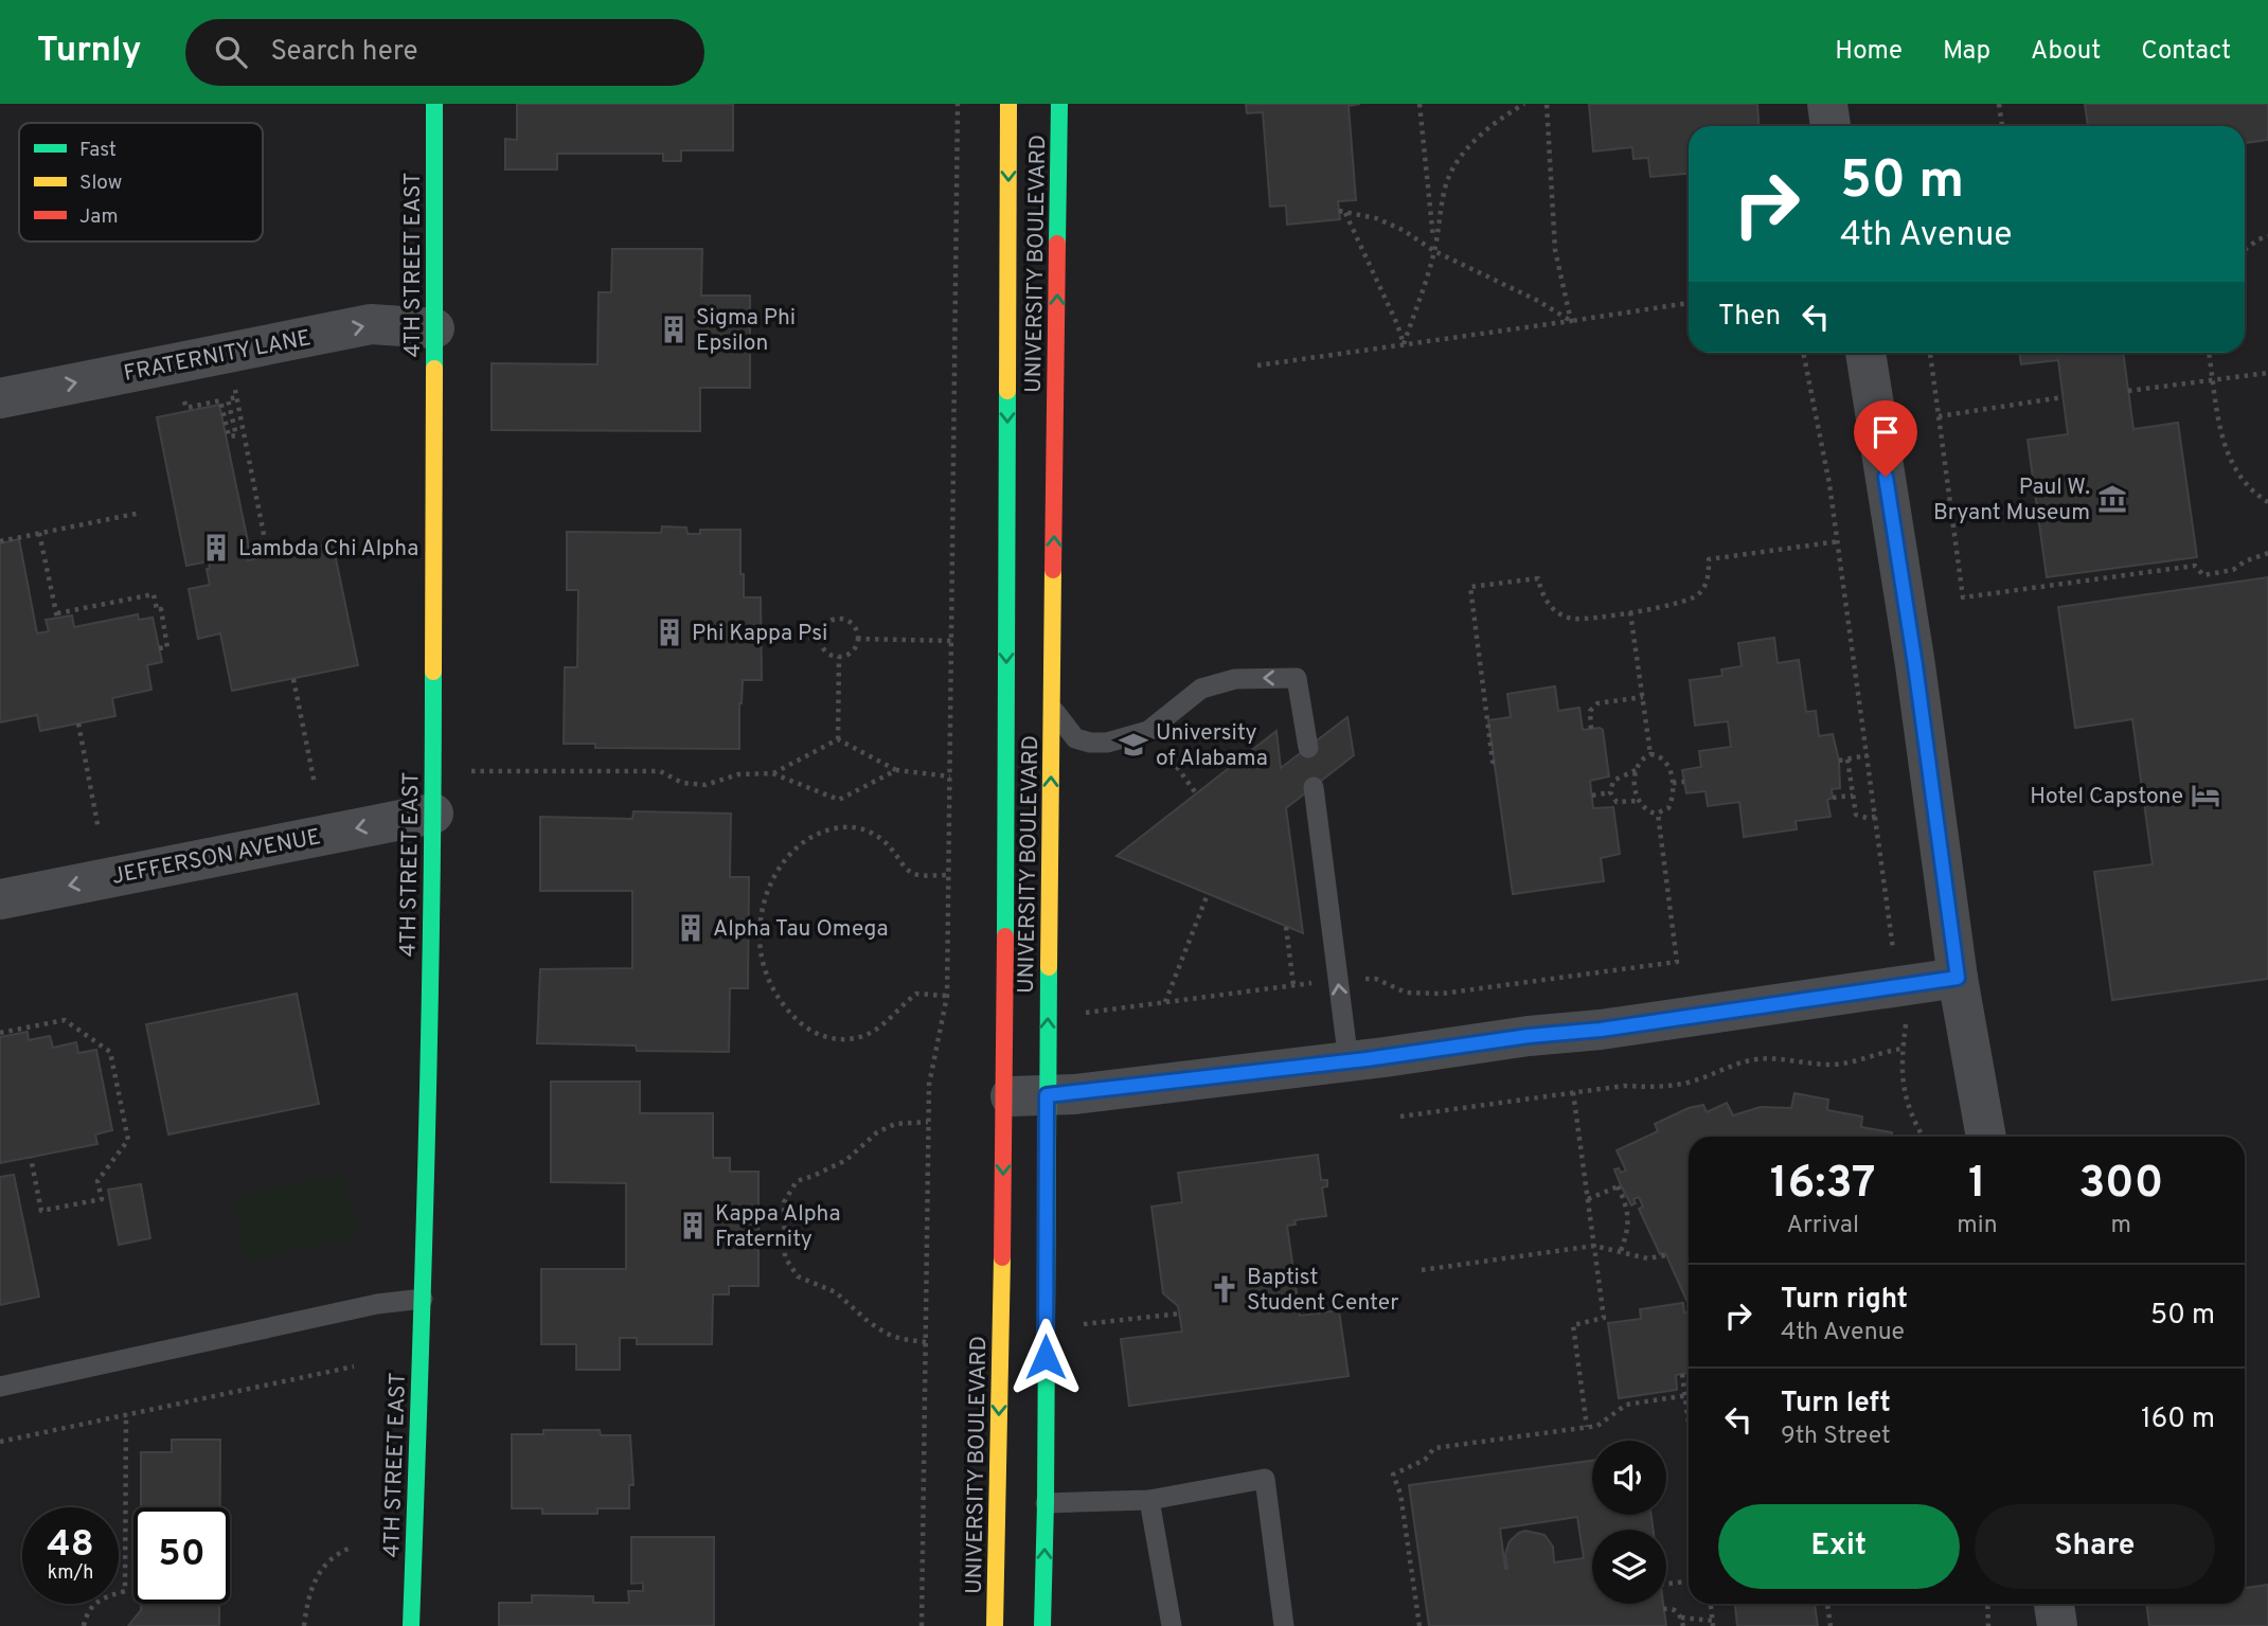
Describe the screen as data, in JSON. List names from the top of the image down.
{
  "streets": {
    "main road": ["UNIVERSITY BOULEVARD", "4TH STREET EAST"],
    "street": ["FRATERNITY LANE", "JEFFERSON AVENUE"]
  },
  "crossings": [
    ["4TH STREET EAST", "FRATERNITY LANE"],
    ["4TH STREET EAST", "JEFFERSON AVENUE"]
  ],
  "one_way": ["FRATERNITY LANE", "JEFFERSON AVENUE"],
  "places": {
    "building": [
      "Sigma Phi Epsilon",
      "Lambda Chi Alpha",
      "Phi Kappa Psi",
      "Alpha Tau Omega",
      "Kappa Alpha Fraternity"
    ],
    "museum": ["Paul W. Bryant Museum"],
    "school or university": ["University of Alabama"],
    "hotel": ["Hotel Capstone"],
    "church": ["Baptist Student Center"]
  },
  "legend": ["Fast", "Slow", "Jam"],
  "page": {
    "header": "Turnly",
    "search": "Search here",
    "nav": [
      "Home",
      "Map",
      "About",
      "Contact"
    ],
    "turn": ["50 m", "4th Avenue"],
    "then": "Then",
    "eta": [
      "16:37",
      "Arrival",
      "1",
      "min",
      "300",
      "m"
    ],
    "list": [
      {
        "name": "Turn right",
        "note": "4th Avenue",
        "value": "50 m"
      },
      {
        "name": "Turn left",
        "note": "9th Street",
        "value": "160 m"
      }
    ],
    "buttons": ["Exit", "Share"],
    "speed": "48 km/h",
    "limit": "50"
  }
}
